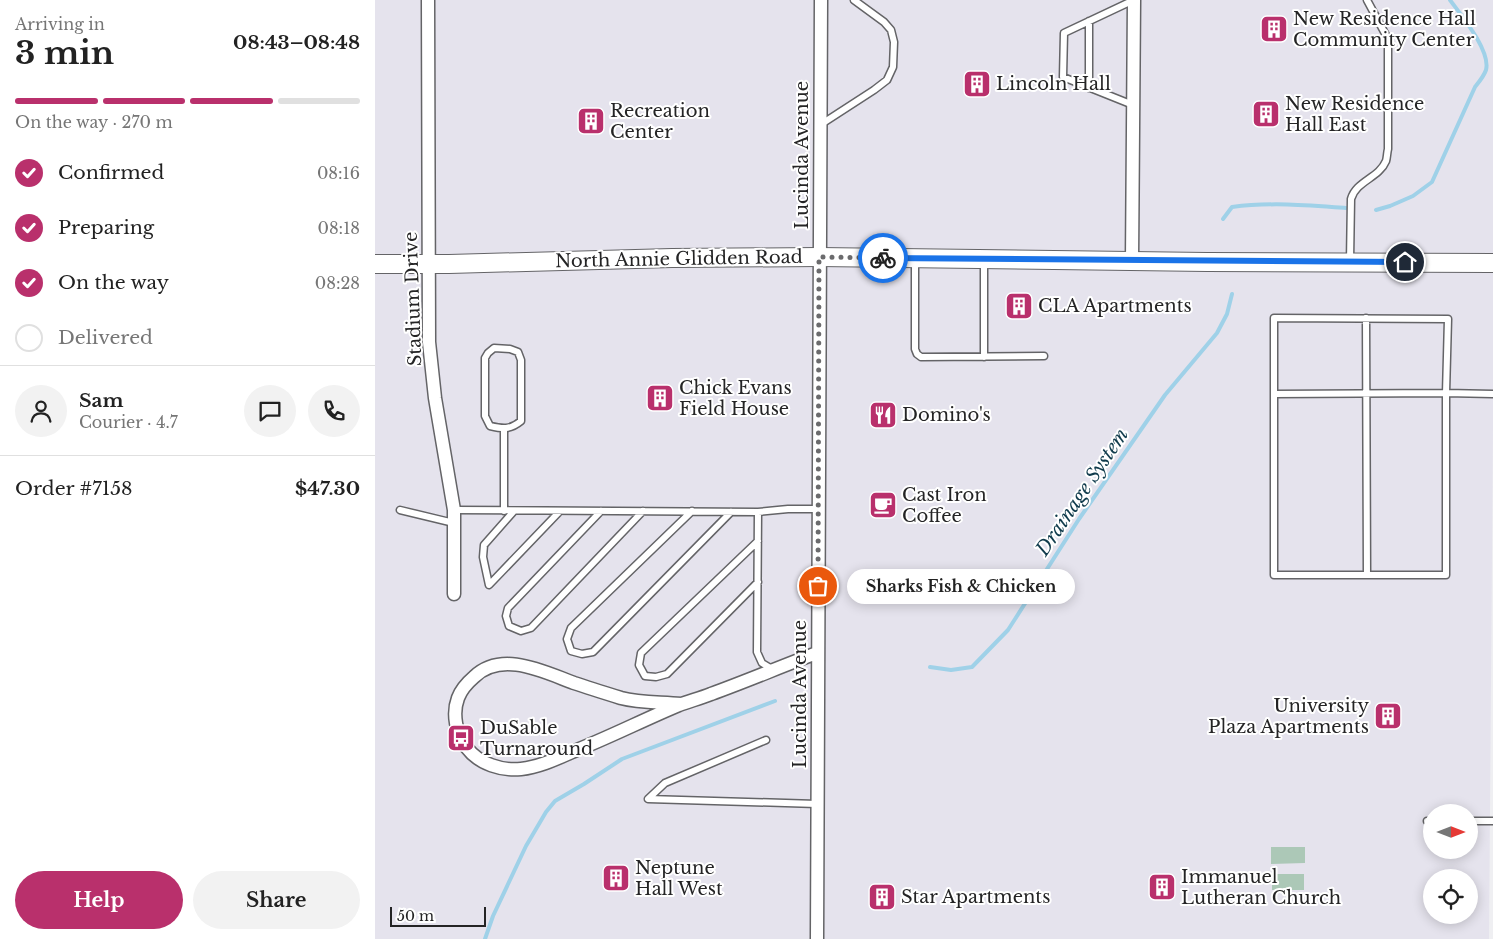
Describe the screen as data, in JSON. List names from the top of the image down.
{
  "streets": {
    "main road": ["North Annie Glidden Road"],
    "street": ["Lucinda Avenue", "Stadium Drive"]
  },
  "crossings": [
    ["Lucinda Avenue", "North Annie Glidden Road"],
    ["North Annie Glidden Road", "Stadium Drive"]
  ],
  "water": ["Drainage System"],
  "places": {
    "building": [
      "New Residence Hall Community Center",
      "Lincoln Hall",
      "New Residence Hall East",
      "Recreation Center",
      "CLA Apartments",
      "Chick Evans Field House",
      "University Plaza Apartments",
      "Neptune Hall West",
      "Immanuel Lutheran Church",
      "Star Apartments"
    ],
    "restaurant": ["Domino's"],
    "cafe": ["Cast Iron Coffee"],
    "other": ["Sharks Fish & Chicken"],
    "bus stop": ["DuSable Turnaround"]
  },
  "scale_bar": "50 m",
  "north": "right",
  "page": {
    "heading": ["3 min", "Arriving in", "08:43–08:48"],
    "panel": [
      "Sam",
      "Courier · 4.7",
      "Order #7158",
      "$47.30"
    ],
    "bar": "On the way · 270 m",
    "list": [
      ["Confirmed", "08:16"],
      ["Preparing", "08:18"],
      ["On the way", "08:28"],
      "Delivered"
    ],
    "bubble": "Sharks Fish & Chicken",
    "buttons": ["Help", "Share"],
    "scale": "50 m"
  }
}
